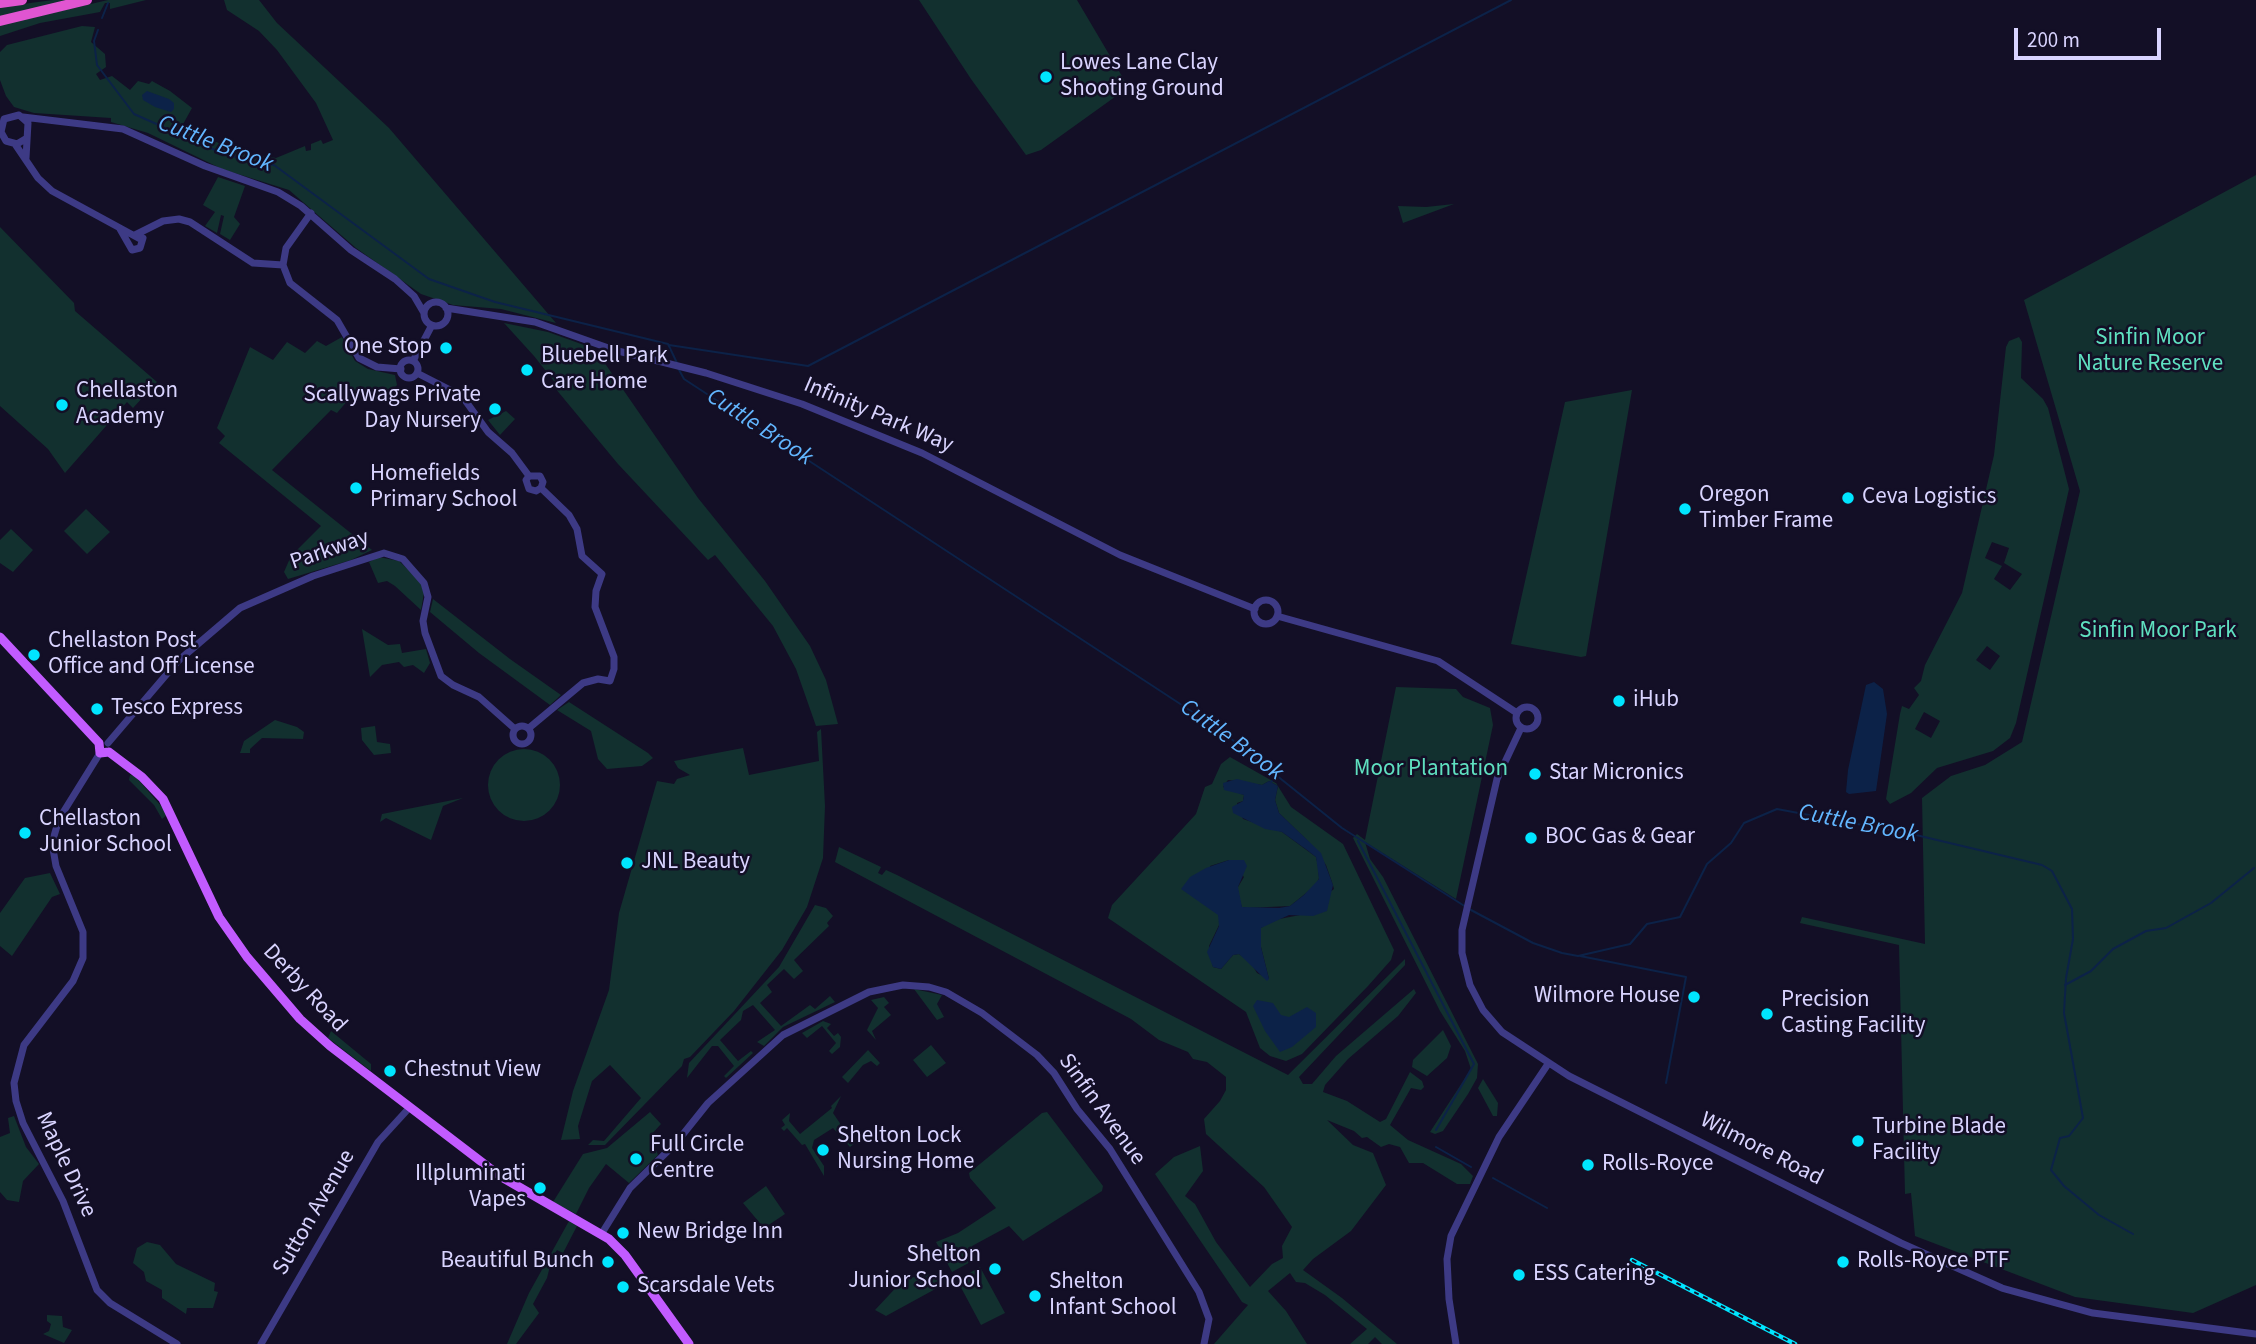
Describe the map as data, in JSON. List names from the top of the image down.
{
  "streets": {
    "main road": ["Derby Road"],
    "street": [
      "Infinity Park Way",
      "Parkway",
      "Sinfin Avenue",
      "Wilmore Road",
      "Maple Drive",
      "Sutton Avenue"
    ]
  },
  "crossings": [
    ["Parkway", "Derby Road"],
    ["Parkway", "Maple Drive"],
    ["Derby Road", "Sinfin Avenue"],
    ["Derby Road", "Maple Drive"],
    ["Derby Road", "Sutton Avenue"]
  ],
  "water": ["Cuttle Brook"],
  "parks": ["Sinfin Moor Nature Reserve", "Sinfin Moor Park", "Moor Plantation"],
  "places": [
    "Lowes Lane Clay Shooting Ground",
    "One Stop",
    "Bluebell Park Care Home",
    "Chellaston Academy",
    "Scallywags Private Day Nursery",
    "Homefields Primary School",
    "Ceva Logistics",
    "Oregon Timber Frame",
    "Chellaston Post Office and Off License",
    "iHub",
    "Tesco Express",
    "Star Micronics",
    "Chellaston Junior School",
    "BOC Gas & Gear",
    "JNL Beauty",
    "Wilmore House",
    "Precision Casting Facility",
    "Chestnut View",
    "Turbine Blade Facility",
    "Shelton Lock Nursing Home",
    "Full Circle Centre",
    "Rolls-Royce",
    "Illpluminati Vapes",
    "New Bridge Inn",
    "Beautiful Bunch",
    "Rolls-Royce PTF",
    "Shelton Junior School",
    "ESS Catering",
    "Scarsdale Vets",
    "Shelton Infant School"
  ],
  "scale_bar": "200 m"
}
